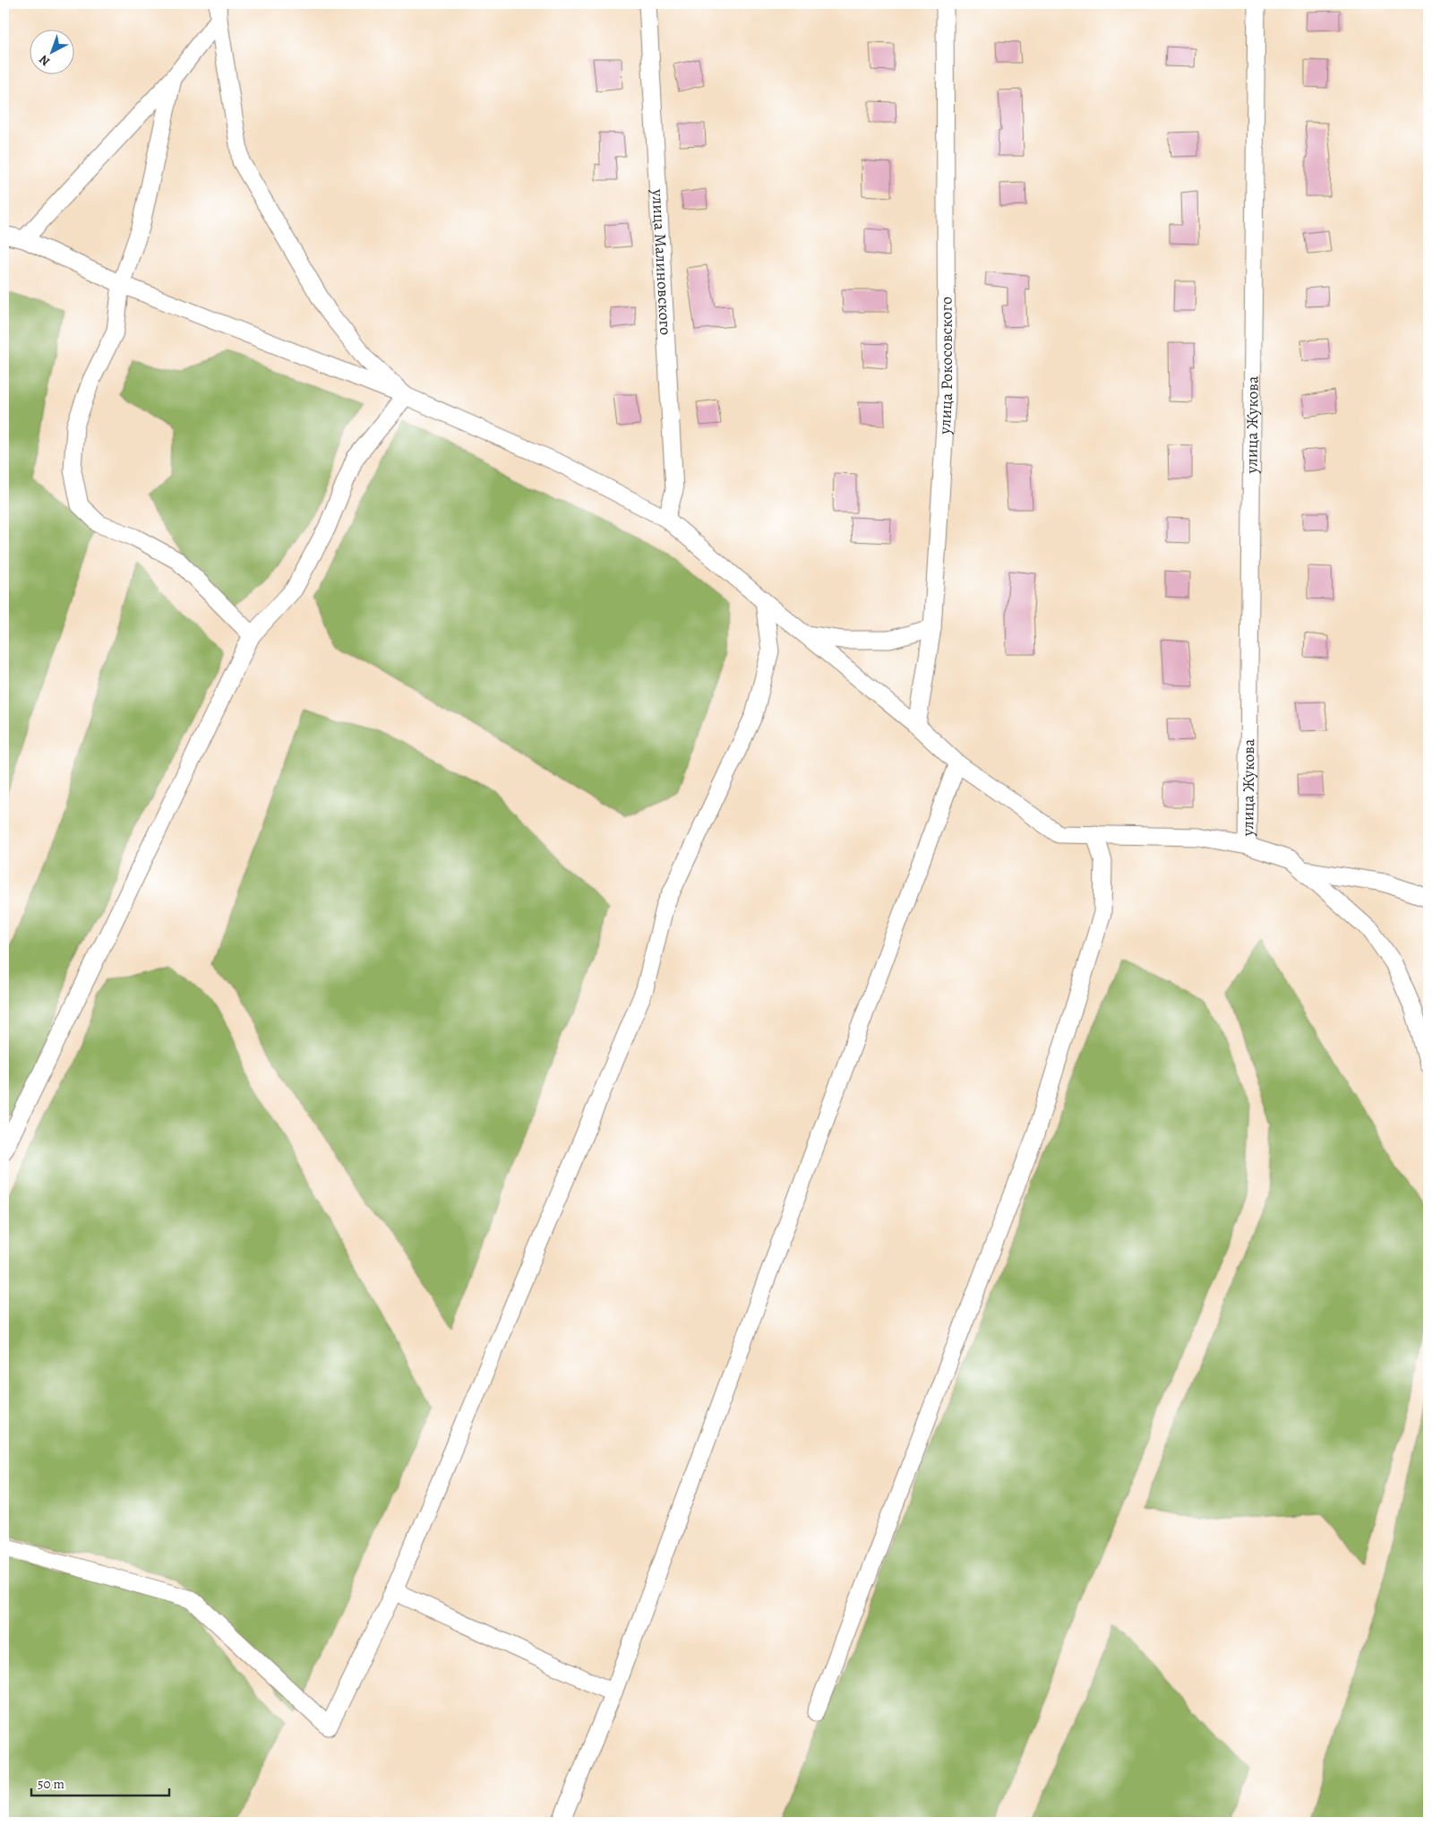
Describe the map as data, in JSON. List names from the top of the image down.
{
  "streets": {
    "street": ["улица Малиновского", "улица Рокосовского", "улица Жукова"]
  },
  "scale_bar": "50 m",
  "north": "bottom left"
}
